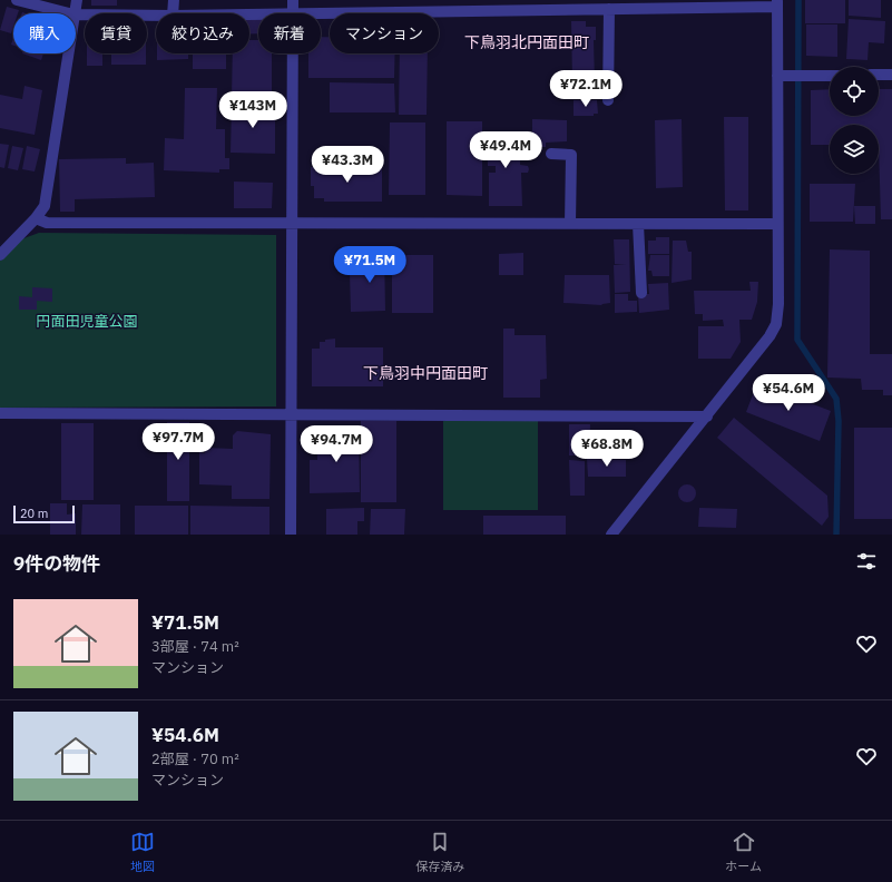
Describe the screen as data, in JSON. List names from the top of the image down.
{
  "districts": ["下鳥羽北円面田町", "下鳥羽中円面田町"],
  "parks": ["円面田児童公園"],
  "scale_bar": "20 m",
  "page": {
    "chip": [
      "購入",
      "賃貸",
      "絞り込み",
      "新着",
      "マンション"
    ],
    "price": [
      "¥72.1M",
      "¥143M",
      "¥49.4M",
      "¥43.3M",
      "¥71.5M",
      "¥54.6M",
      "¥97.7M",
      "¥94.7M",
      "¥68.8M"
    ],
    "scale": "20 m",
    "heading": "9件の物件",
    "list": [
      {
        "name": "¥71.5M",
        "note": "3部屋 · 74 m² · マンション"
      },
      {
        "name": "¥54.6M",
        "note": "2部屋 · 70 m² · マンション"
      }
    ],
    "tabs": ["地図", "保存済み", "ホーム"]
  }
}
